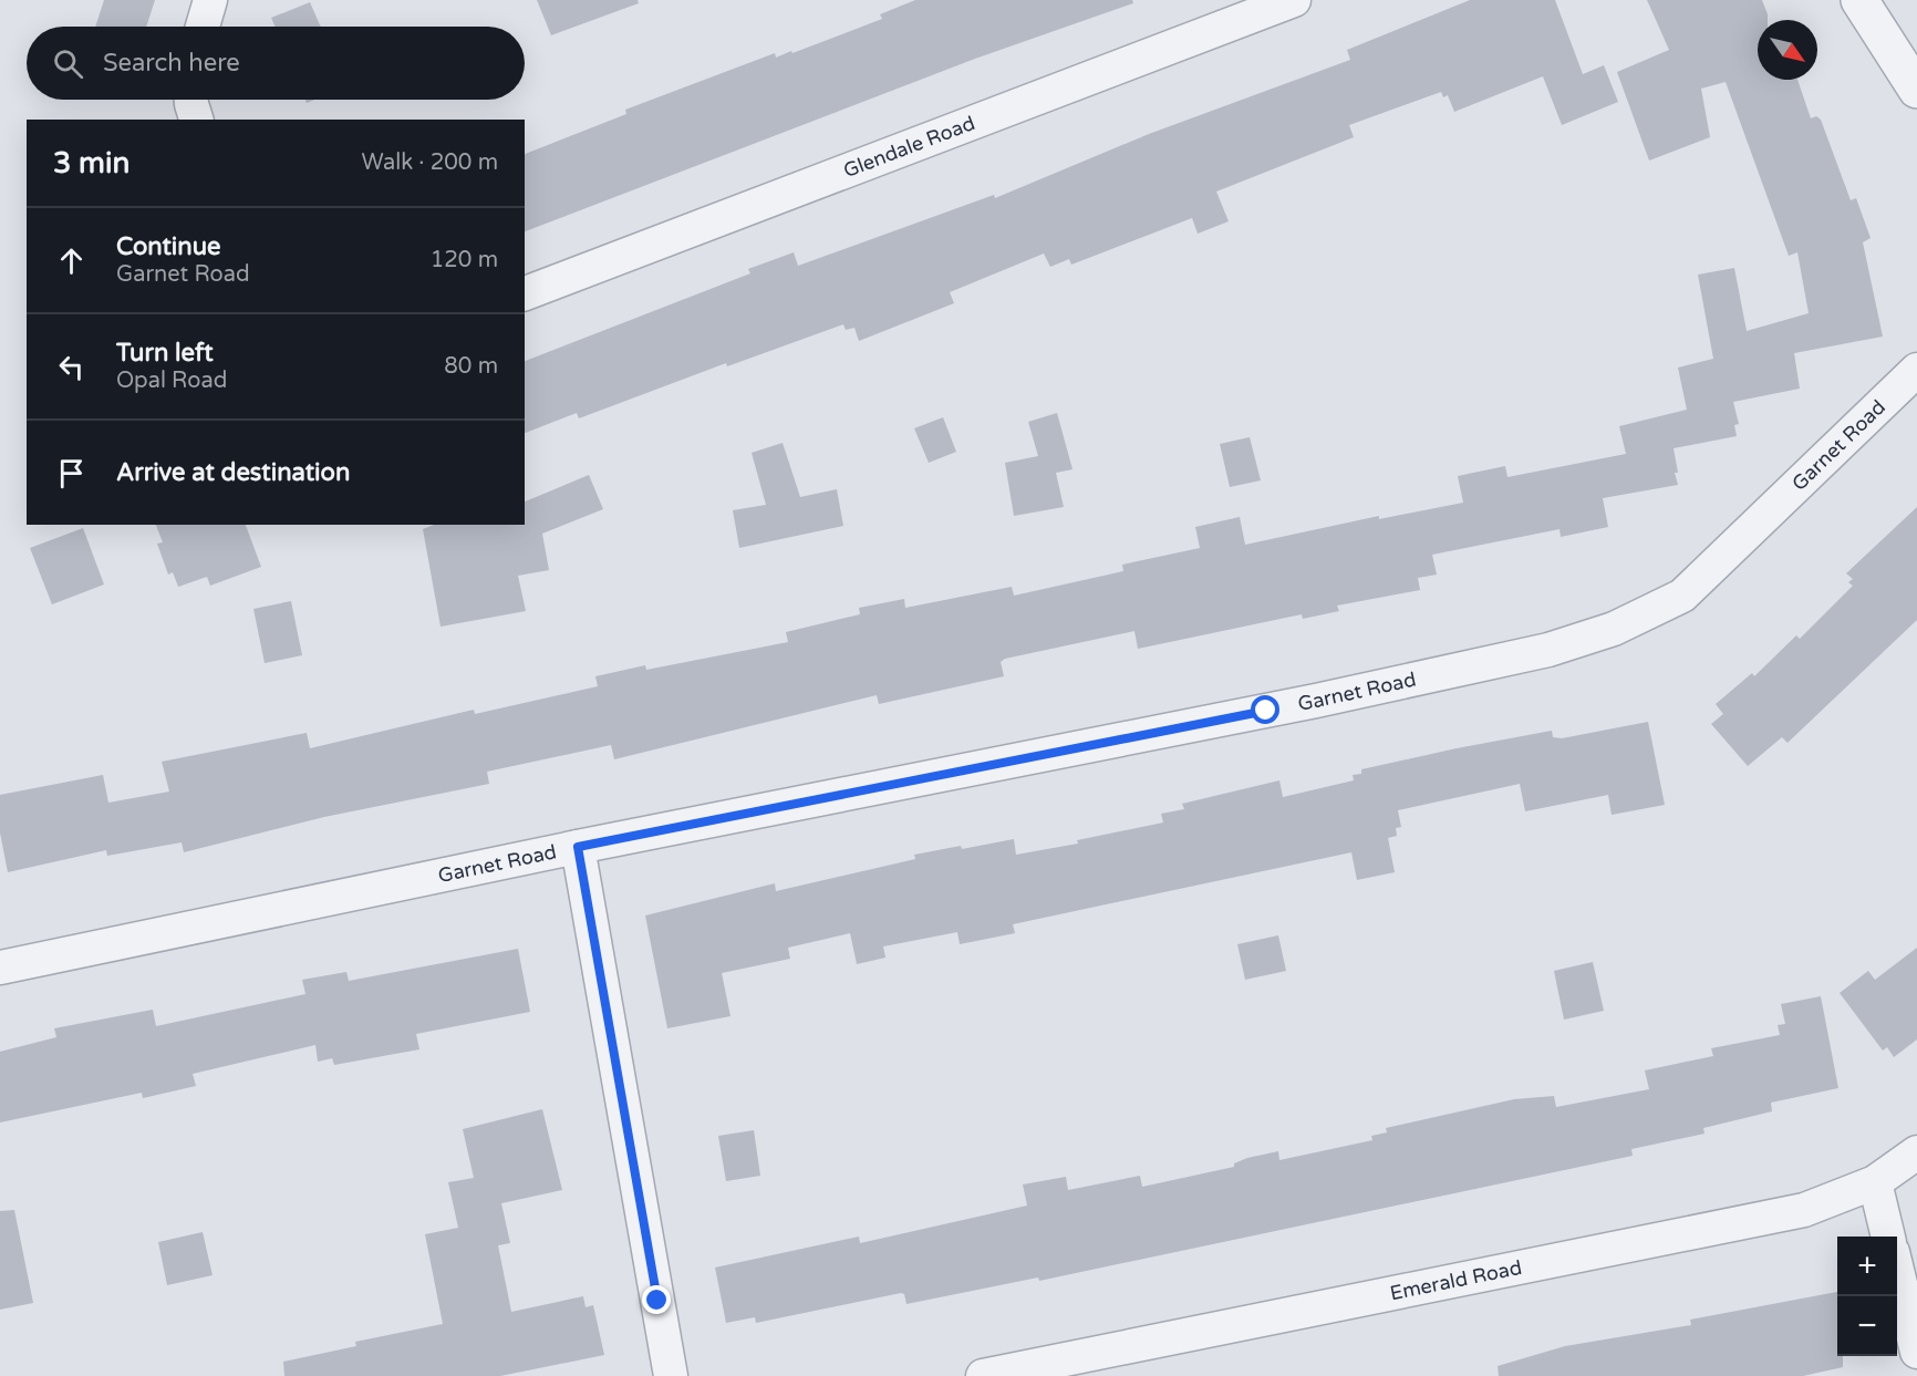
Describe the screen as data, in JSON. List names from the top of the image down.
{
  "streets": {
    "street": ["Glendale Road", "Garnet Road", "Emerald Road"]
  },
  "north": "bottom right",
  "page": {
    "search": "Search here",
    "heading": ["3 min", "Walk · 200 m"],
    "list": [
      ["Continue", "Garnet Road", "120 m"],
      ["Turn left", "Opal Road", "80 m"],
      "Arrive at destination"
    ],
    "map_buttons": ["+", "−"]
  }
}
